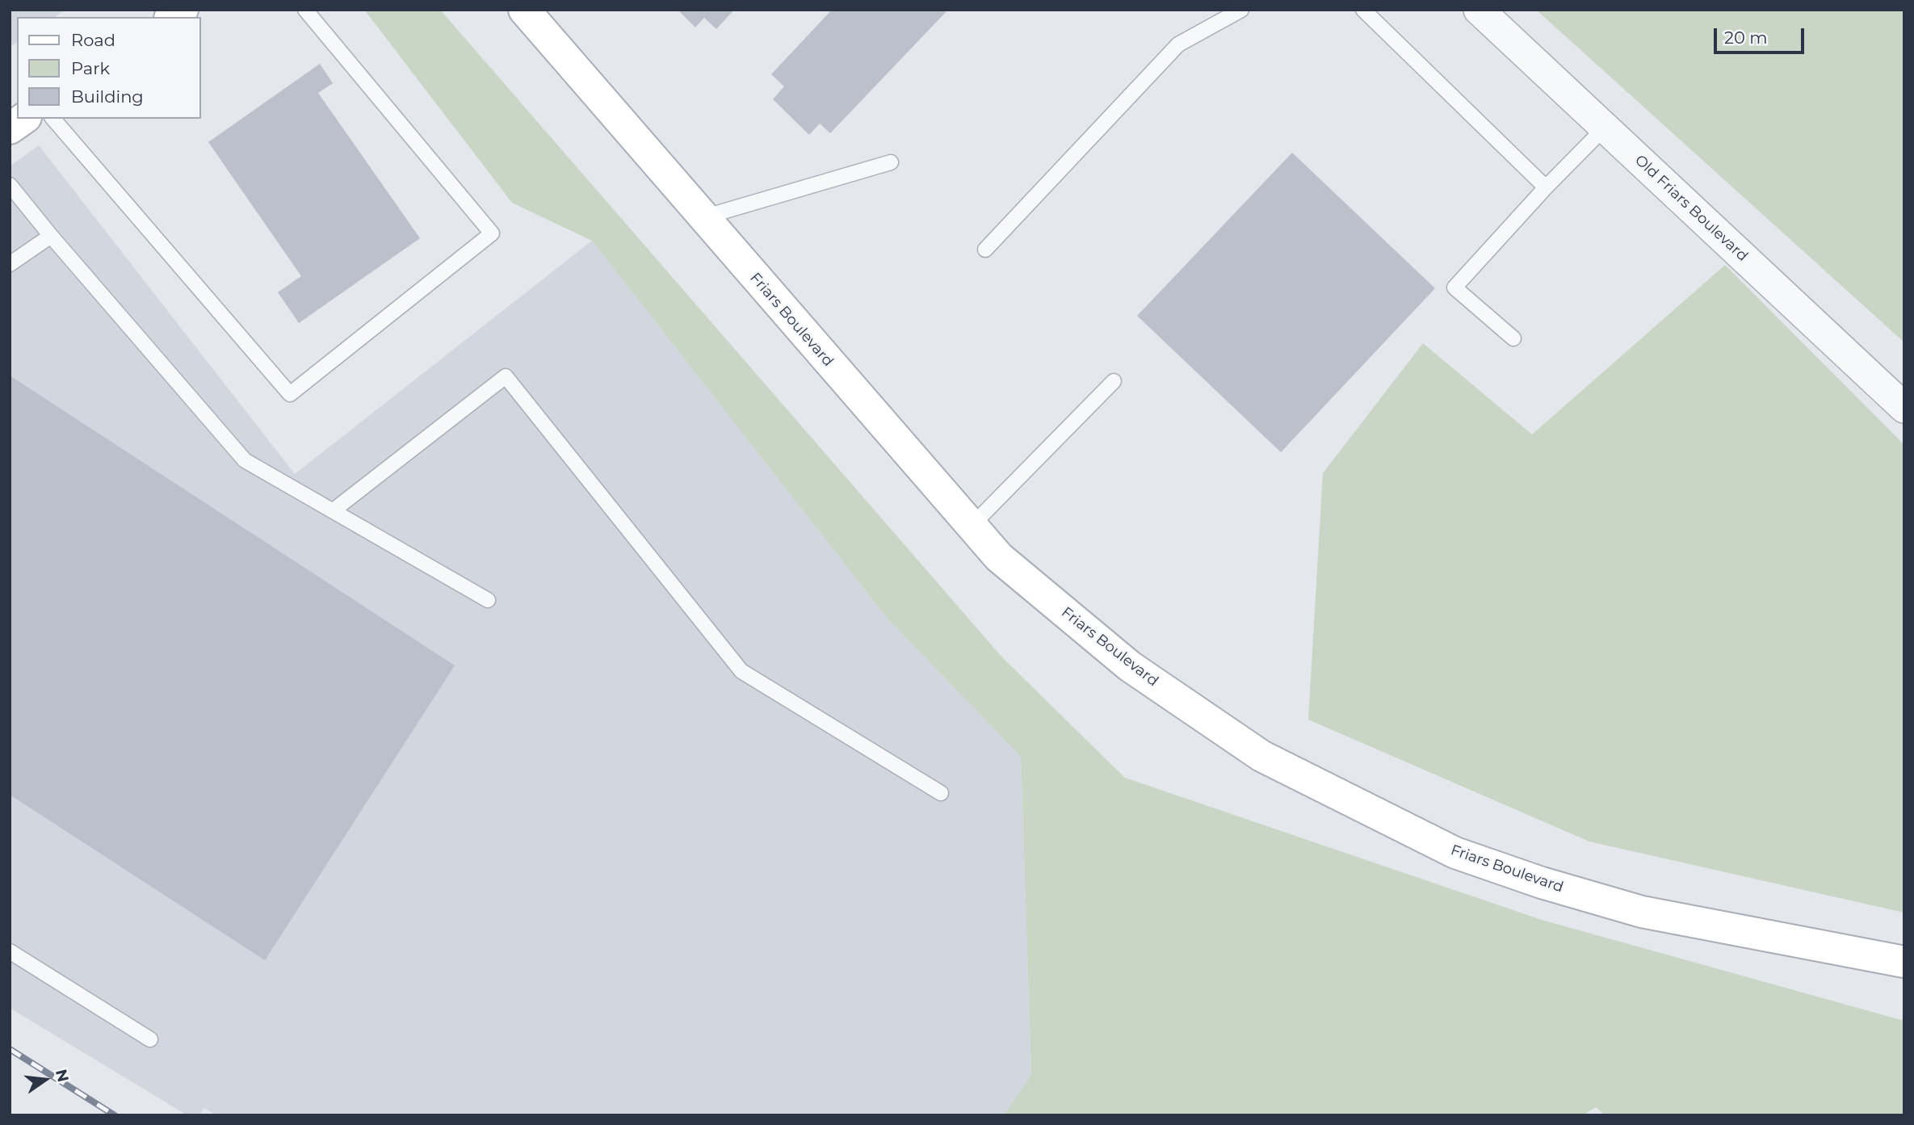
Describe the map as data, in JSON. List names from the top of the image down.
{
  "streets": {
    "main road": ["Friars Boulevard"],
    "street": ["Old Friars Boulevard"]
  },
  "legend": ["Road", "Park", "Building"],
  "scale_bar": "20 m",
  "north": "right"
}
